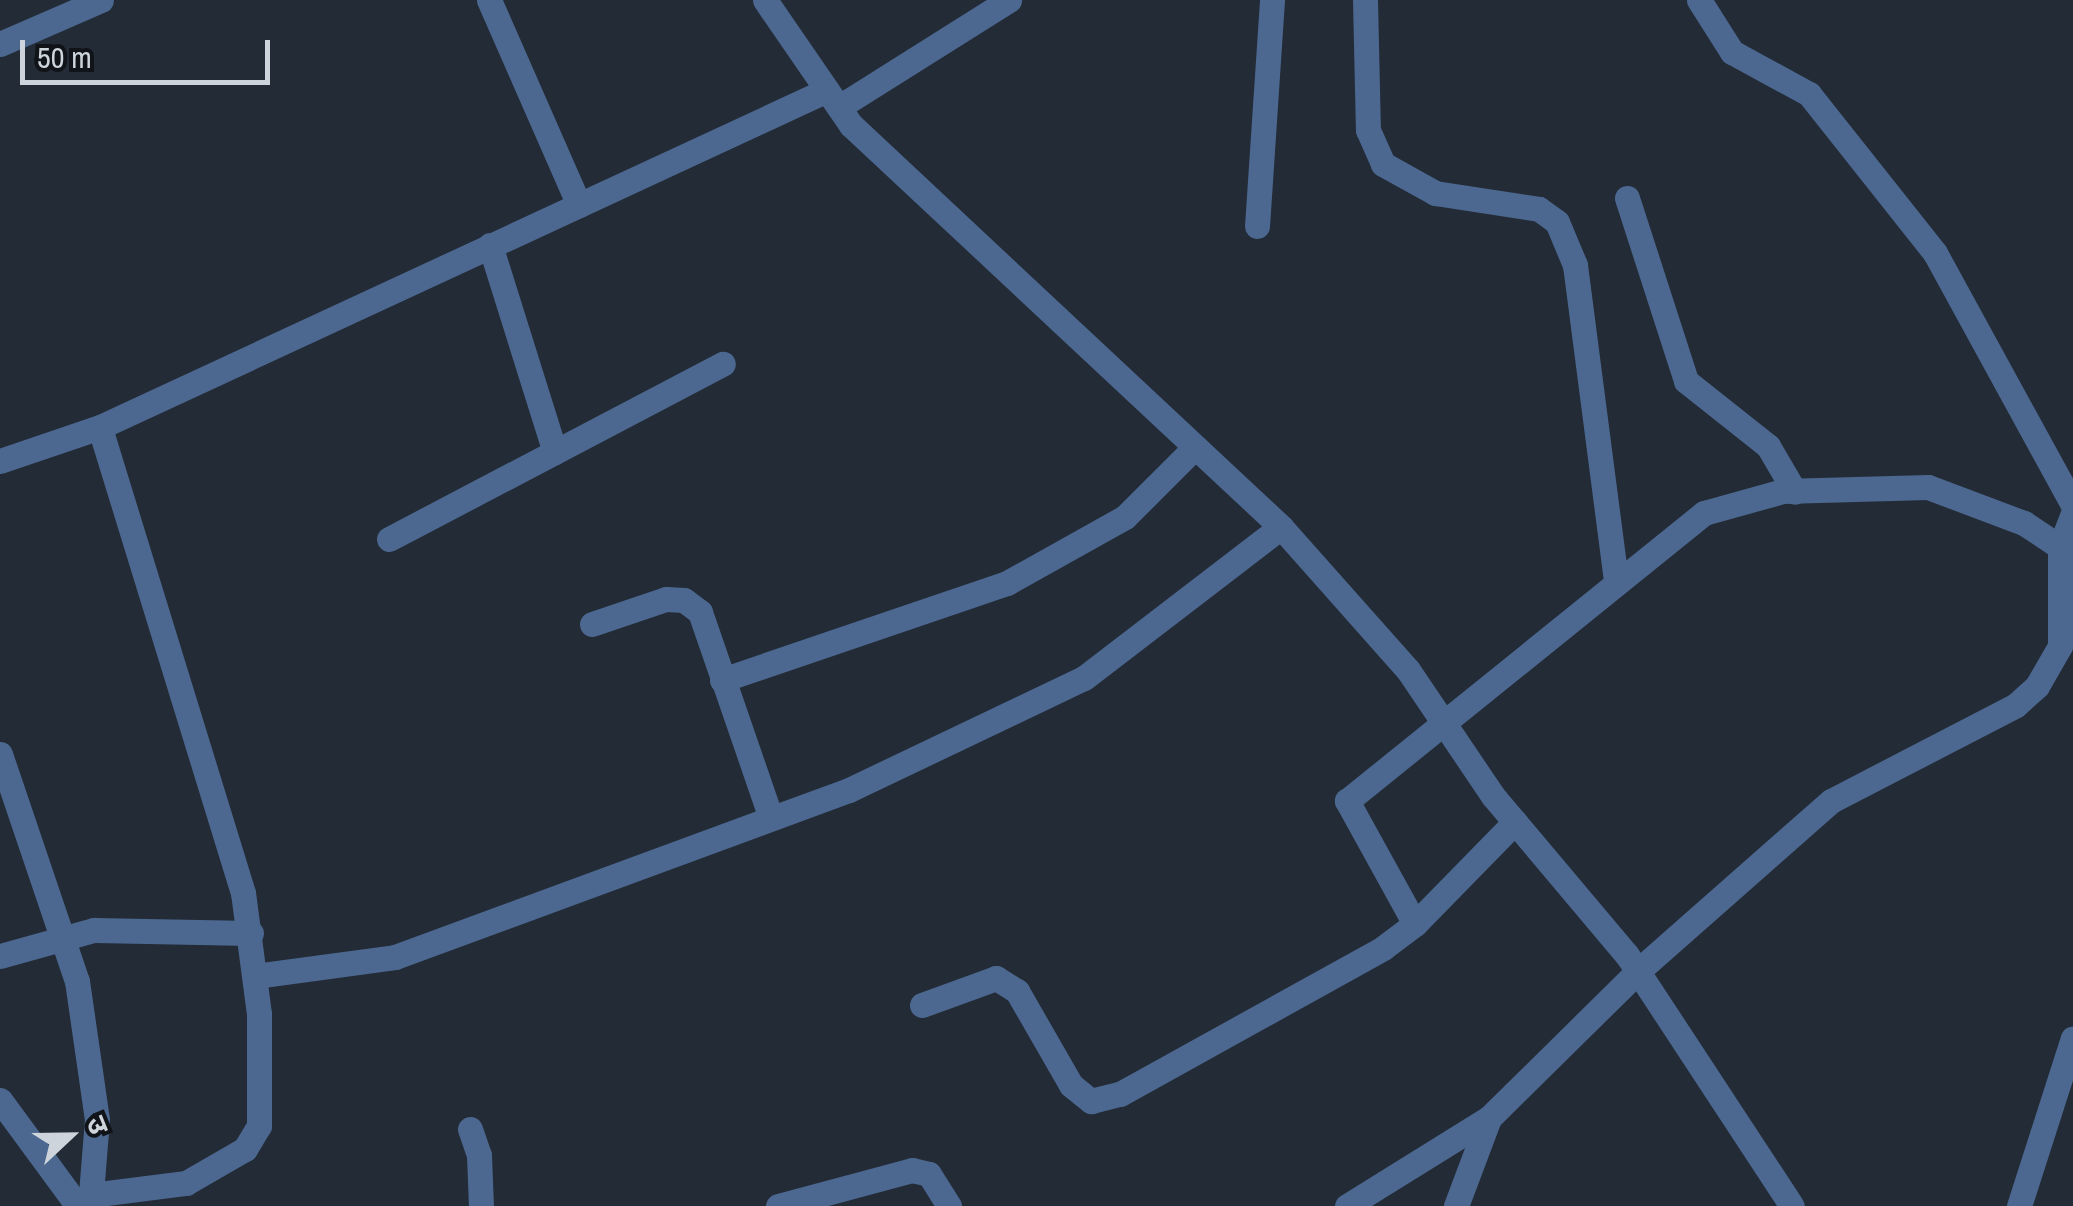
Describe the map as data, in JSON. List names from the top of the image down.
{
  "scale_bar": "50 m",
  "north": "right"
}
